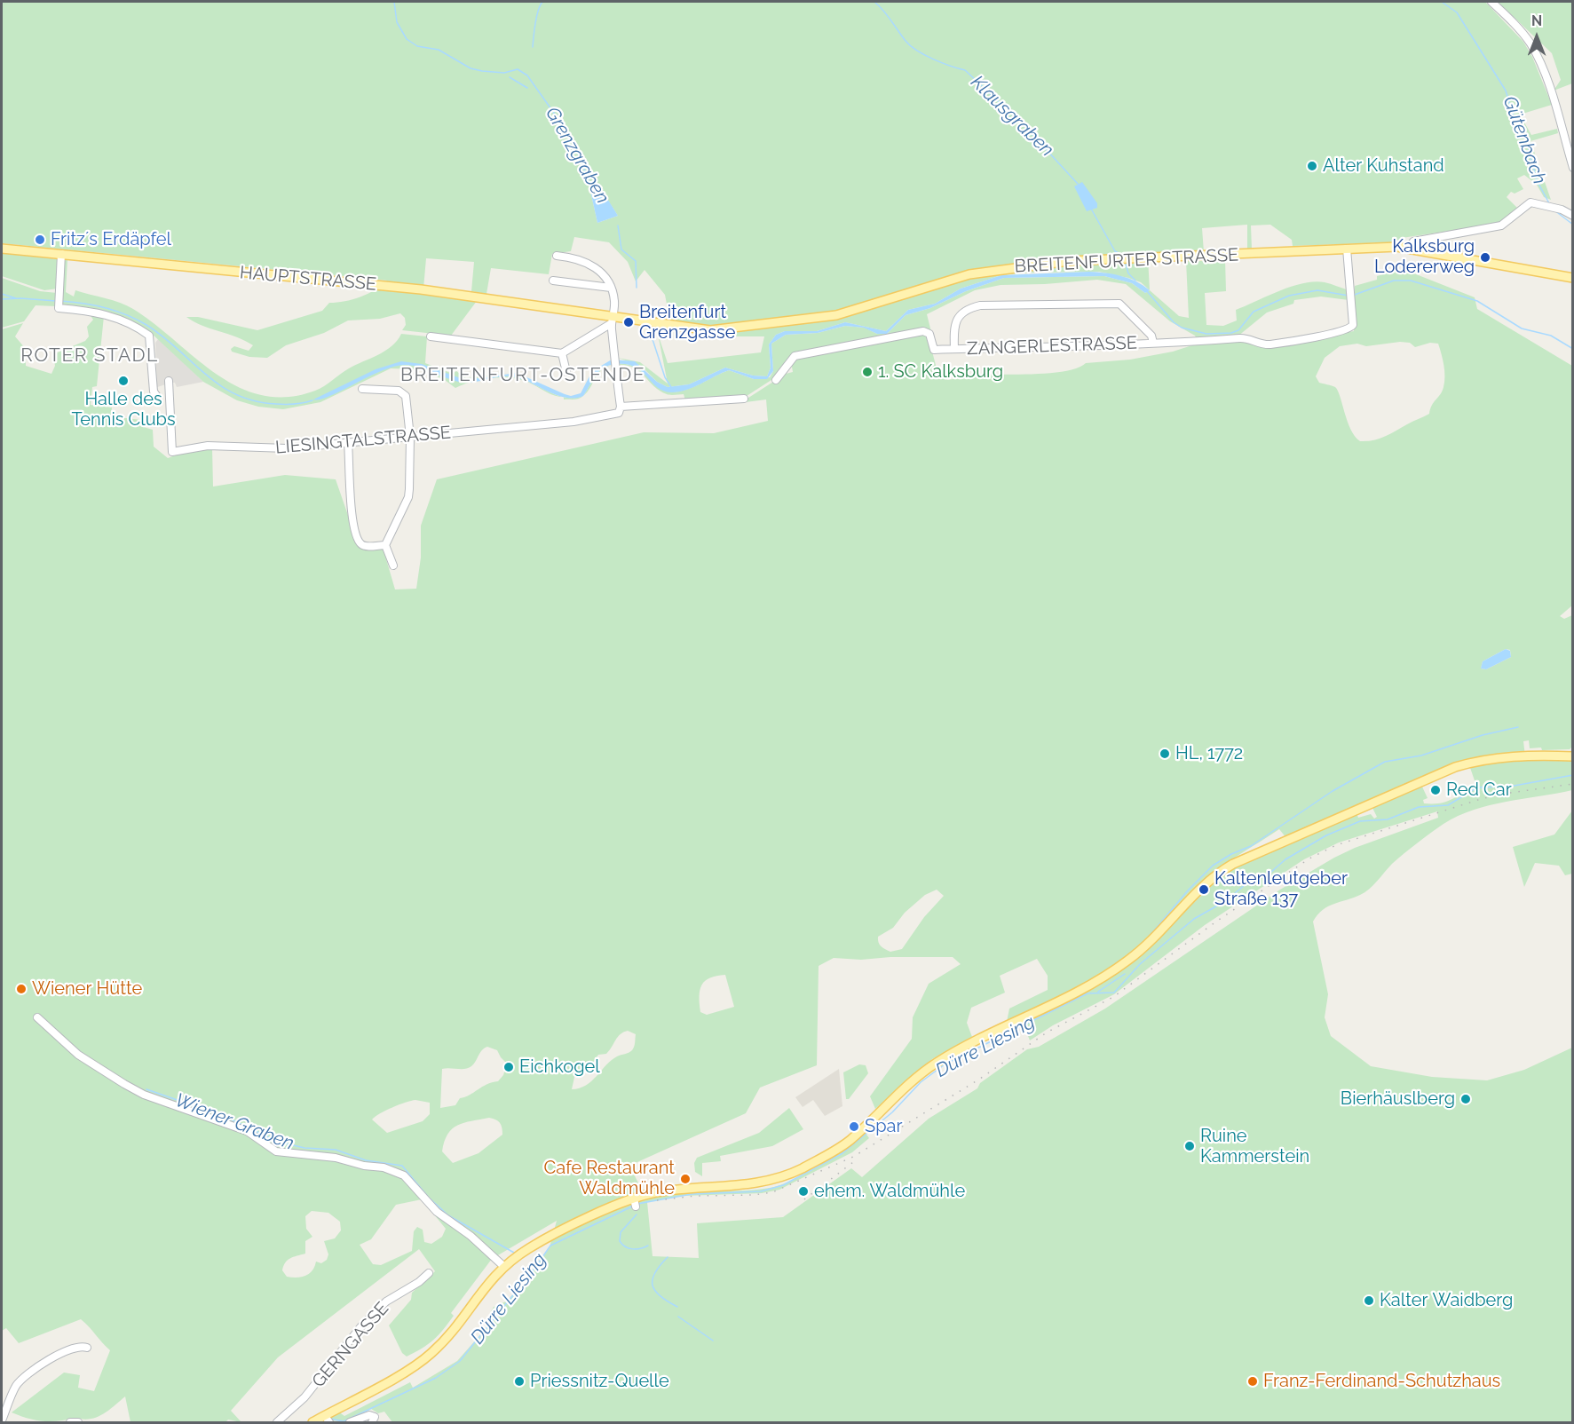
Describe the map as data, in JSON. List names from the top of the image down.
{
  "streets": {
    "main road": ["BREITENFURTER STRASSE", "HAUPTSTRASSE"],
    "street": ["ZANGERLESTRASSE", "LIESINGTALSTRASSE", "GERNGASSE"]
  },
  "crossings": [
    ["BREITENFURTER STRASSE", "HAUPTSTRASSE"],
    ["BREITENFURTER STRASSE", "ZANGERLESTRASSE"]
  ],
  "districts": ["ROTER STADL", "BREITENFURT-OSTENDE"],
  "water": [
    "Klausgraben",
    "Gütenbach",
    "Grenzgraben",
    "Dürre Liesing",
    "Wiener Graben"
  ],
  "places": [
    "Alter Kuhstand",
    "Fritz´s Erdäpfel",
    "Kalksburg Lodererweg",
    "Breitenfurt Grenzgasse",
    "1. SC Kalksburg",
    "Halle des Tennis Clubs",
    "HL, 1772",
    "Red Car",
    "Kaltenleutgeber Straße 137",
    "Wiener Hütte",
    "Eichkogel",
    "Bierhäuslberg",
    "Spar",
    "Ruine Kammerstein",
    "Cafe Restaurant Waldmühle",
    "ehem. Waldmühle",
    "Kalter Waidberg",
    "Priessnitz-Quelle",
    "Franz-Ferdinand-Schutzhaus"
  ],
  "north": "top"
}
